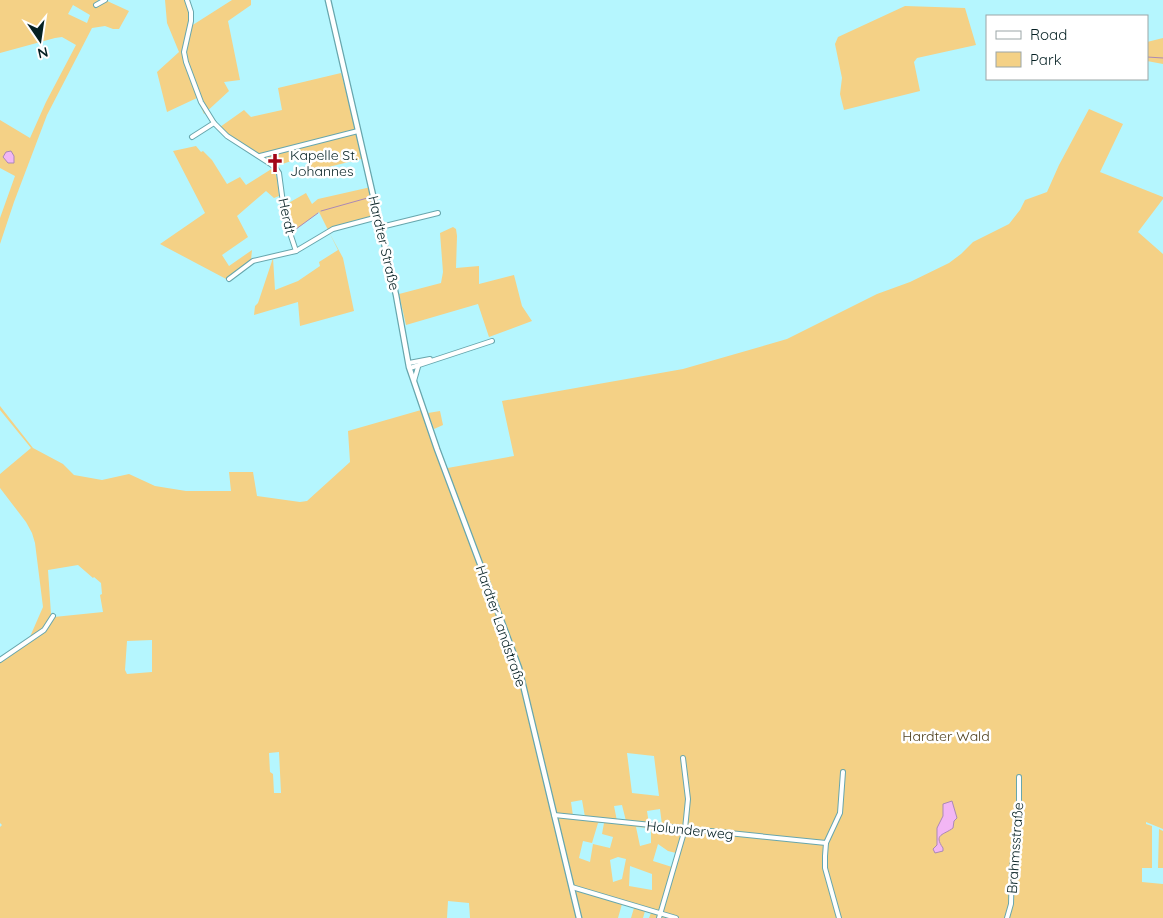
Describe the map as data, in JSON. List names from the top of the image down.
{
  "streets": {
    "main road": ["Hardter Straße", "Hardter Landstraße"],
    "street": ["Herdt", "Holunderweg", "Brahmsstraße"]
  },
  "crossings": [
    ["Herdt", "Hardter Straße"],
    ["Hardter Straße", "Hardter Landstraße"],
    ["Hardter Landstraße", "Holunderweg"]
  ],
  "parks": ["Hardter Wald"],
  "places": {
    "church": ["Kapelle St. Johannes"]
  },
  "legend": ["Road", "Park"],
  "north": "bottom"
}
